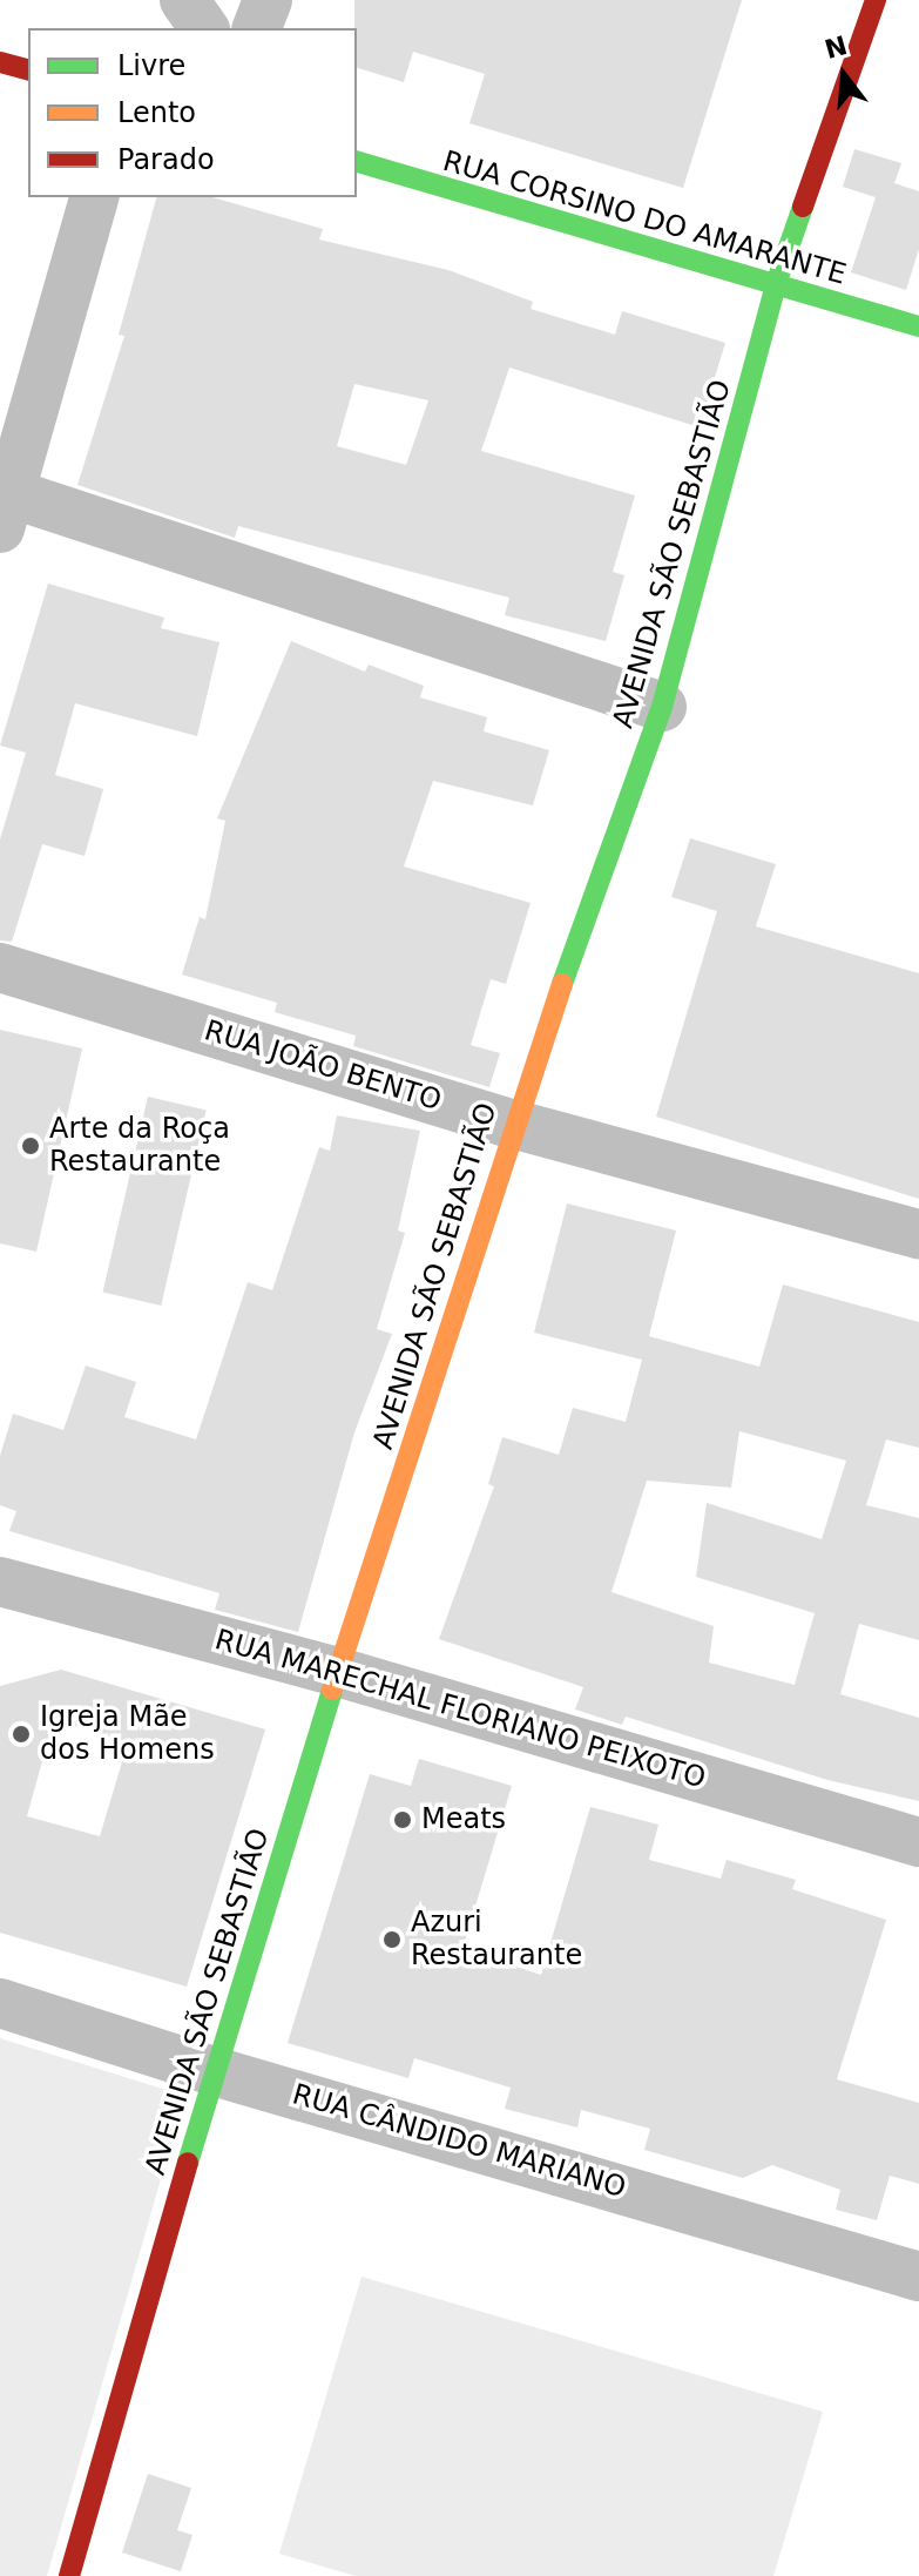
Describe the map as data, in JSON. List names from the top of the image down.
{
  "streets": {
    "street": [
      "RUA CORSINO DO AMARANTE",
      "AVENIDA SÃO SEBASTIÃO",
      "RUA JOÃO BENTO",
      "RUA MARECHAL FLORIANO PEIXOTO",
      "RUA CÂNDIDO MARIANO"
    ]
  },
  "crossings": [
    ["RUA CORSINO DO AMARANTE", "AVENIDA SÃO SEBASTIÃO"],
    ["AVENIDA SÃO SEBASTIÃO", "RUA JOÃO BENTO"],
    ["AVENIDA SÃO SEBASTIÃO", "RUA MARECHAL FLORIANO PEIXOTO"],
    ["AVENIDA SÃO SEBASTIÃO", "RUA CÂNDIDO MARIANO"]
  ],
  "places": [
    "Arte da Roça Restaurante",
    "Igreja Mãe dos Homens",
    "Meats",
    "Azuri Restaurante"
  ],
  "legend": ["Livre", "Lento", "Parado"],
  "north": "top"
}
